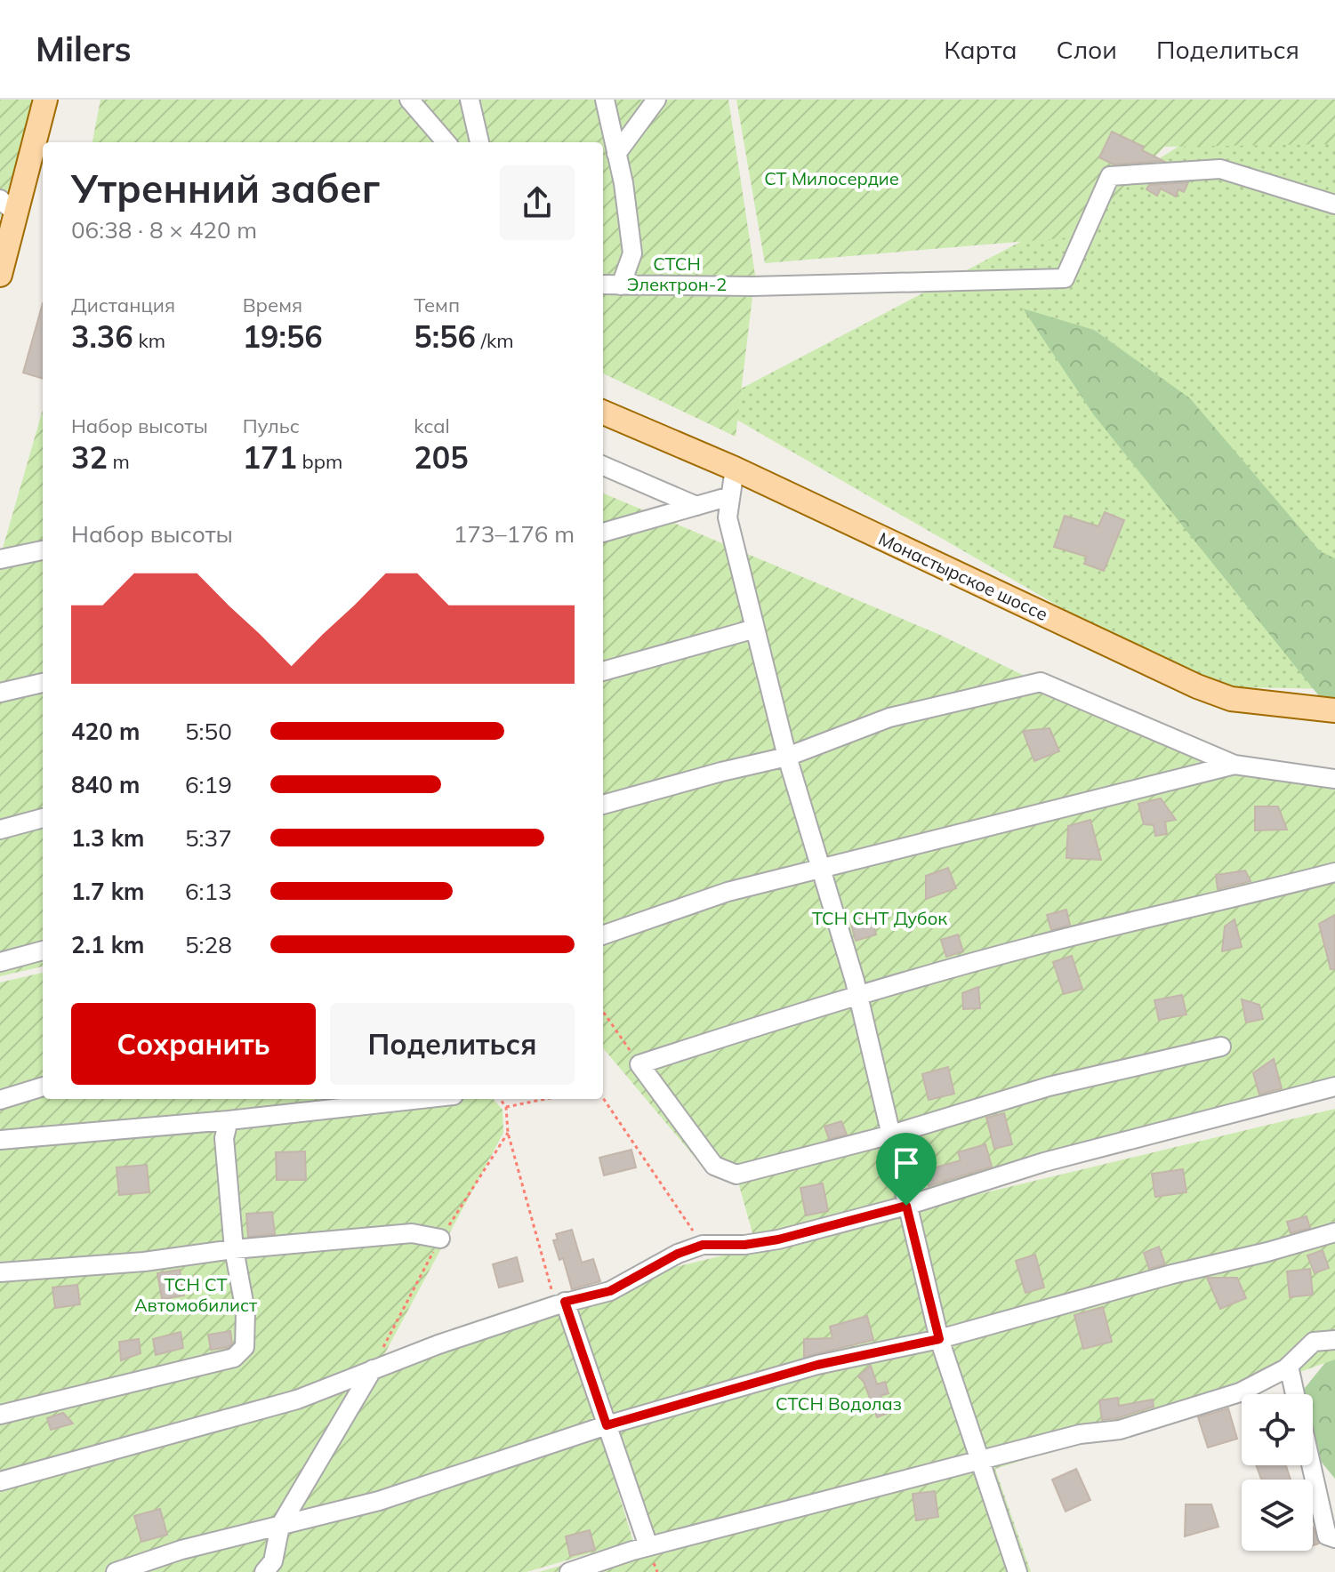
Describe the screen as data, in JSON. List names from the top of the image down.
{
  "streets": {
    "main road": ["Монастырское шоссе"]
  },
  "parks": [
    "СТ Милосердие",
    "СТСН Электрон-2",
    "ТСН СНТ Дубок",
    "ТСН СТ Автомобилист",
    "СТСН Водолаз"
  ],
  "page": {
    "header": "Milers",
    "nav": ["Карта", "Слои", "Поделиться"],
    "heading": ["Утренний забег", "06:38 · 8 × 420 m"],
    "stats": [
      ["Дистанция", "3.36 km"],
      ["Время", "19:56"],
      ["Темп", "5:56 /km"],
      ["Набор высоты", "32 m"],
      ["Пульс", "171 bpm"],
      ["kcal", "205"]
    ],
    "chart": ["Набор высоты", "173–176 m"],
    "list": [
      {
        "name": "420 m",
        "note": "5:50"
      },
      {
        "name": "840 m",
        "note": "6:19"
      },
      {
        "name": "1.3 km",
        "note": "5:37"
      },
      {
        "name": "1.7 km",
        "note": "6:13"
      },
      {
        "name": "2.1 km",
        "note": "5:28"
      }
    ],
    "buttons": ["Сохранить", "Поделиться"]
  }
}
